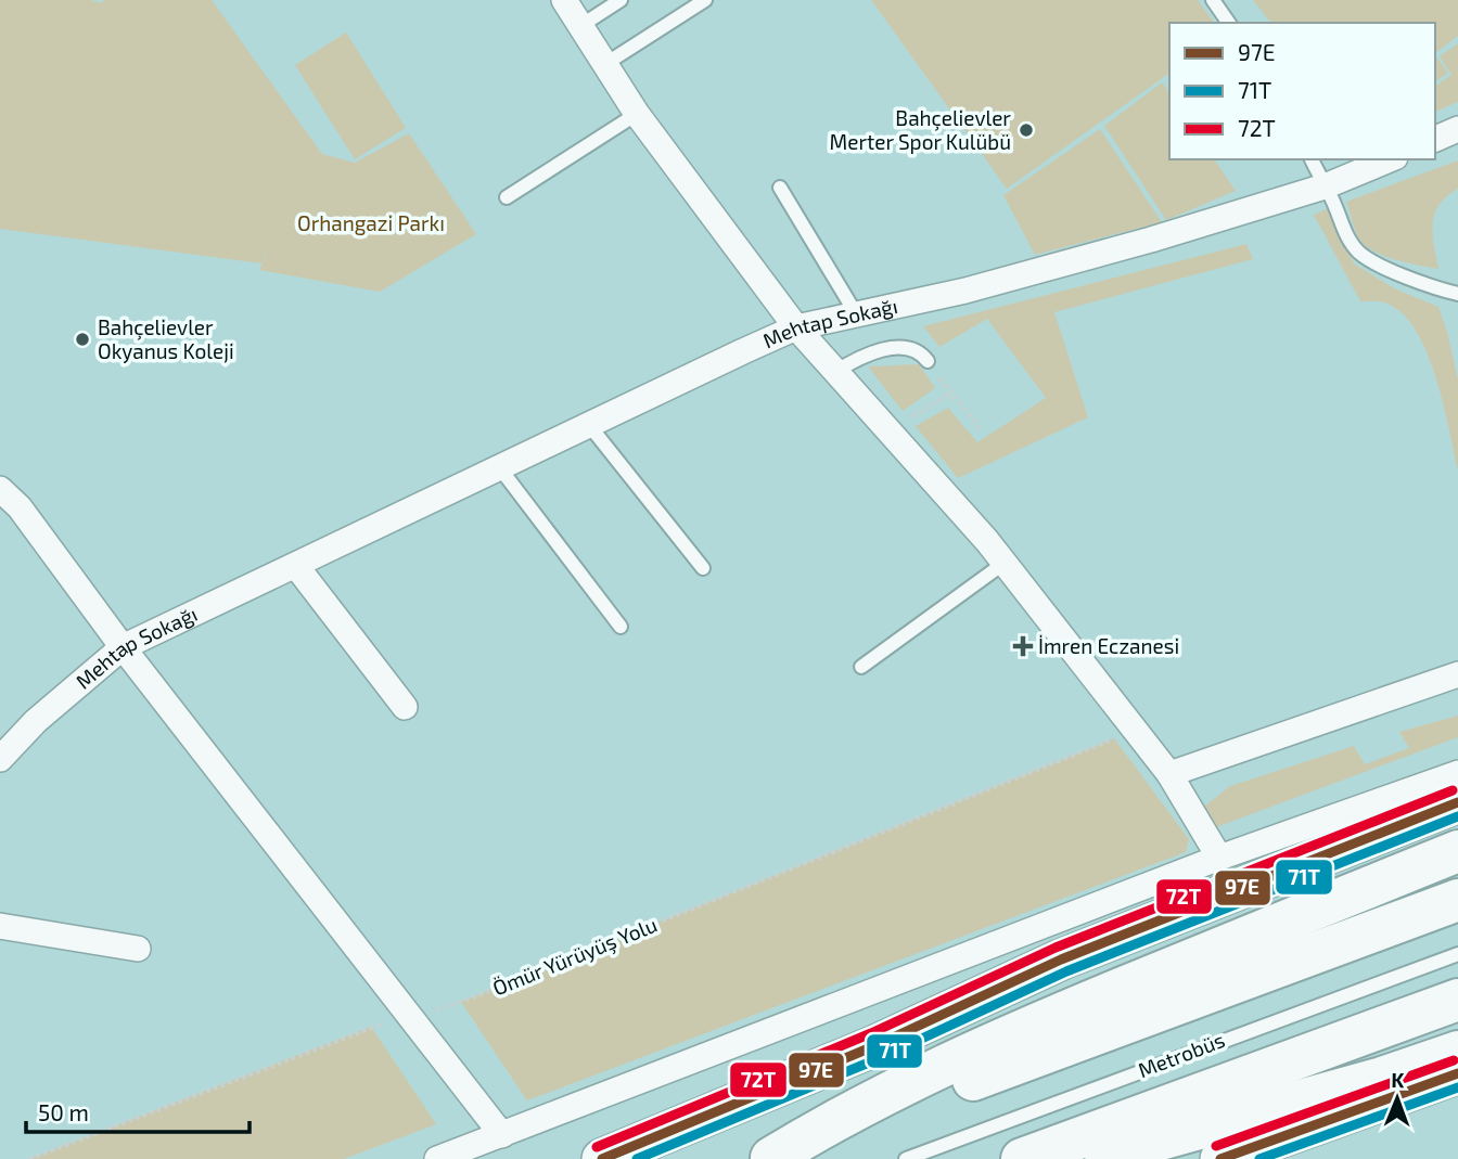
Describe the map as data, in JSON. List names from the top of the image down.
{
  "streets": {
    "street": ["Mehtap Sokağı"],
    "lane": ["Metrobüs"],
    "path": ["Ömür Yürüyüş Yolu"]
  },
  "parks": ["Orhangazi Parkı"],
  "places": {
    "other": ["Bahçelievler Merter Spor Kulübü", "Bahçelievler Okyanus Koleji"],
    "health": ["İmren Eczanesi"]
  },
  "lines": ["transit line 72T", "transit line 97E", "transit line 71T"],
  "legend": ["97E", "71T", "72T"],
  "scale_bar": "50 m",
  "north": "top"
}
